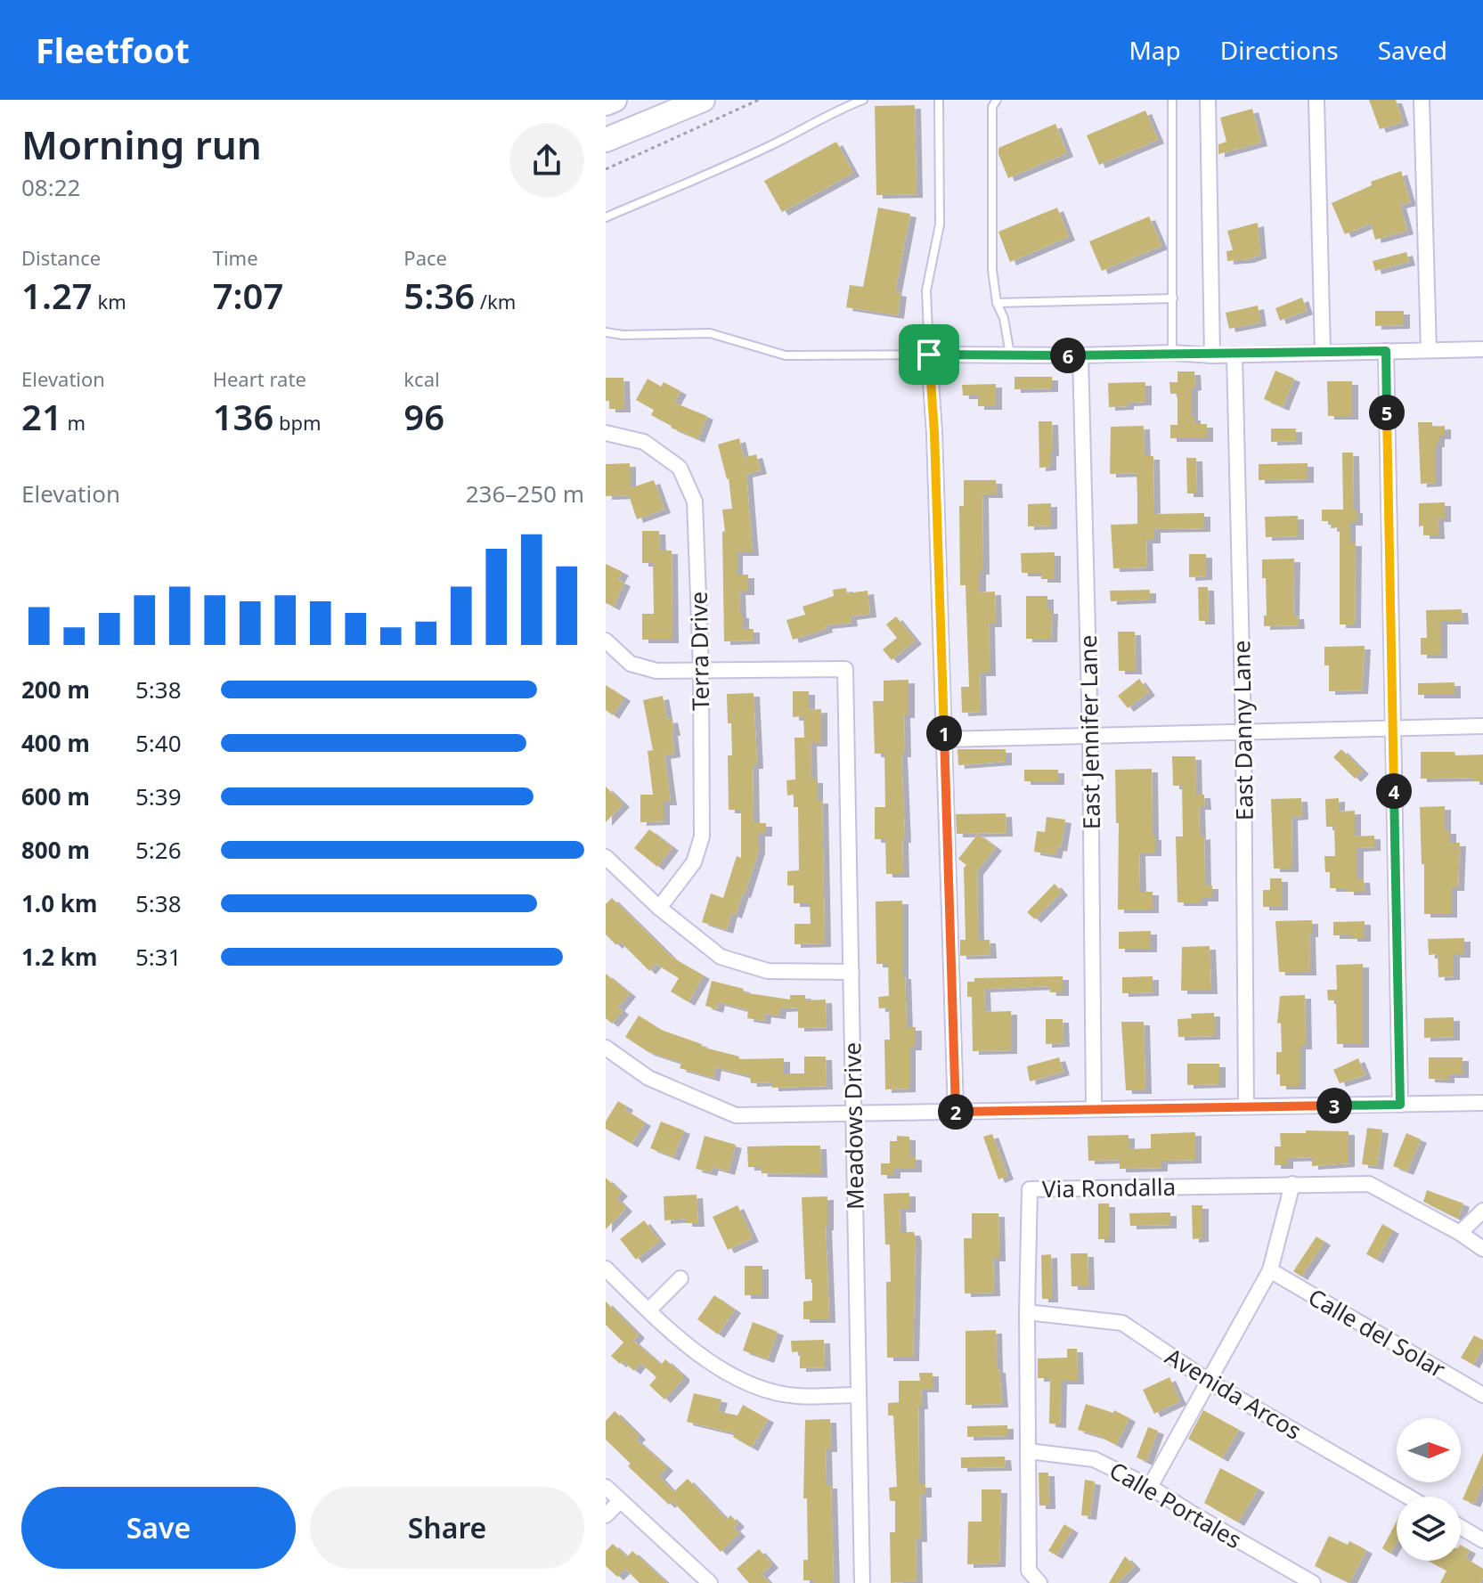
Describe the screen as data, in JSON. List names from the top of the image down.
{
  "streets": {
    "street": [
      "Terra Drive",
      "East Danny Lane",
      "East Jennifer Lane",
      "Meadows Drive",
      "Via Rondalla",
      "Calle del Solar",
      "Avenida Arcos",
      "Calle Portales"
    ]
  },
  "crossings": [
    ["Terra Drive", "Meadows Drive"],
    ["Via Rondalla", "Avenida Arcos"],
    ["Via Rondalla", "Calle Portales"]
  ],
  "north": "right",
  "page": {
    "header": "Fleetfoot",
    "nav": ["Map", "Directions", "Saved"],
    "heading": ["Morning run", "08:22"],
    "stats": [
      ["Distance", "1.27 km"],
      ["Time", "7:07"],
      ["Pace", "5:36 /km"],
      ["Elevation", "21 m"],
      ["Heart rate", "136 bpm"],
      ["kcal", "96"]
    ],
    "pins": [
      "6",
      "5",
      "1",
      "4",
      "3",
      "2"
    ],
    "chart": ["Elevation", "236–250 m"],
    "list": [
      {
        "name": "200 m",
        "note": "5:38"
      },
      {
        "name": "400 m",
        "note": "5:40"
      },
      {
        "name": "600 m",
        "note": "5:39"
      },
      {
        "name": "800 m",
        "note": "5:26"
      },
      {
        "name": "1.0 km",
        "note": "5:38"
      },
      {
        "name": "1.2 km",
        "note": "5:31"
      }
    ],
    "buttons": ["Save", "Share"]
  }
}
